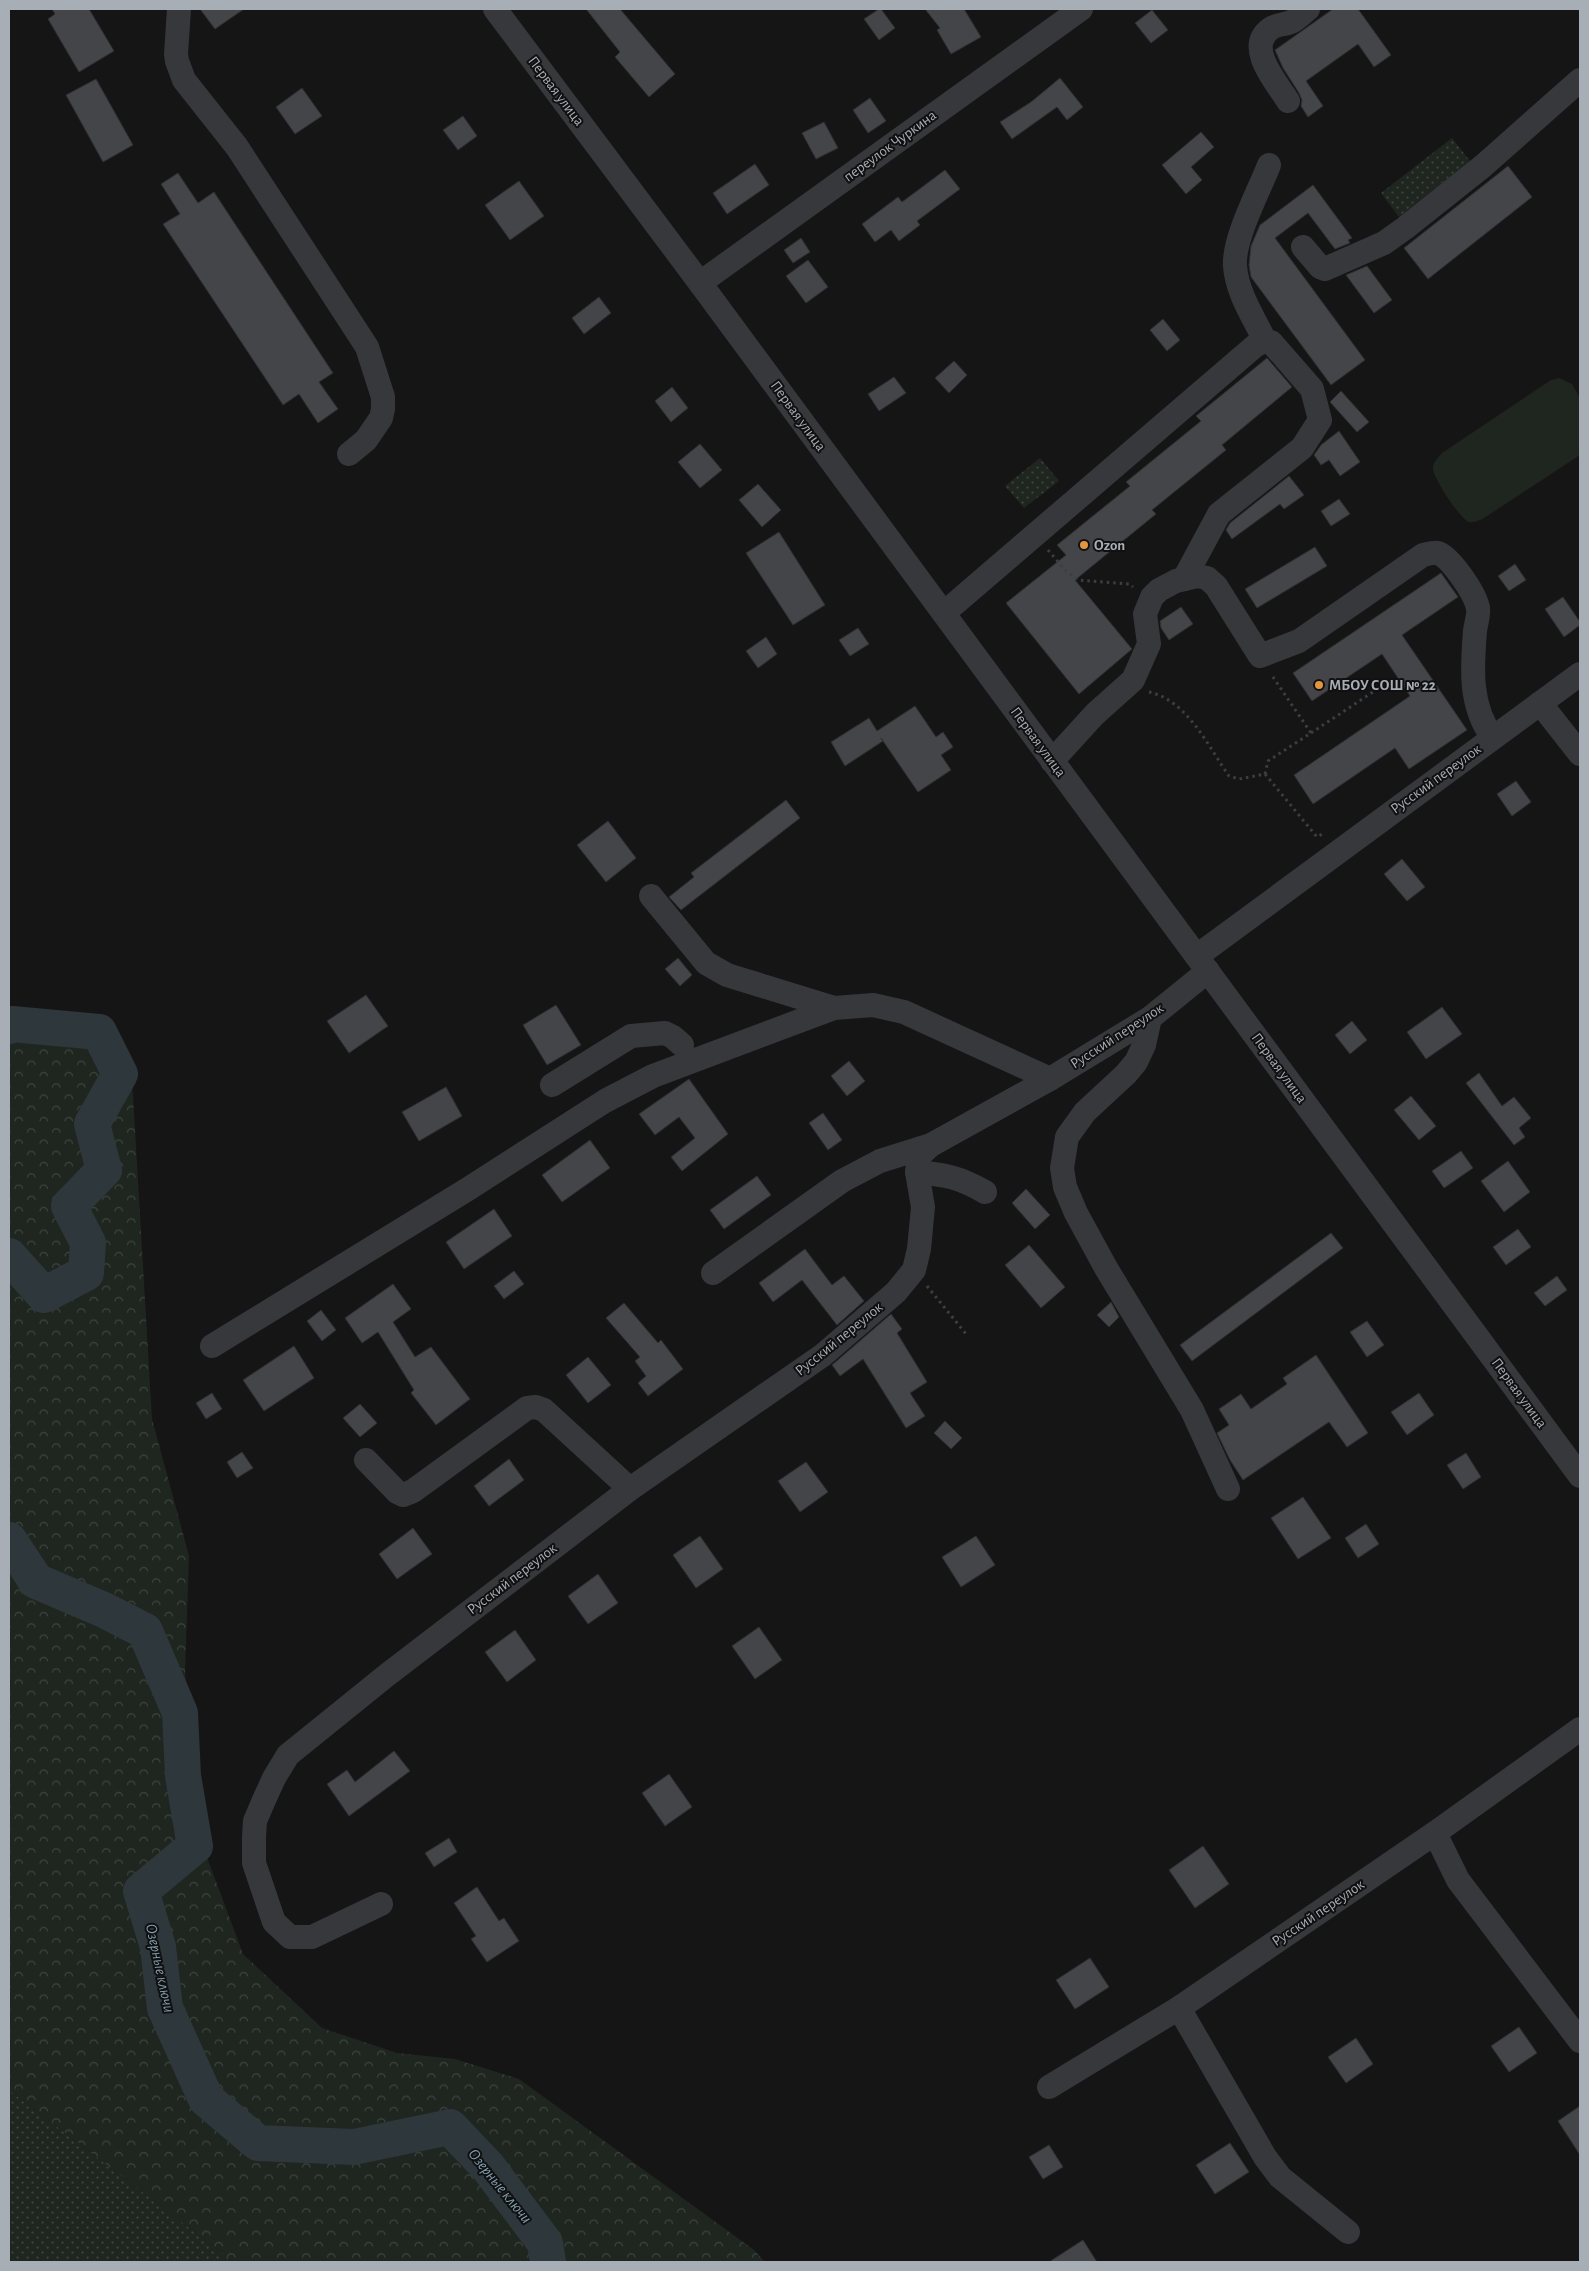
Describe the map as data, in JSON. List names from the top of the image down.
{
  "streets": {
    "street": ["Первая улица", "переулок Чуркина", "Русский переулок"]
  },
  "crossings": [
    ["Первая улица", "переулок Чуркина"],
    ["Первая улица", "Русский переулок"]
  ],
  "water": ["Озерные ключи"],
  "places": ["Ozon", "МБОУ СОШ № 22"]
}
